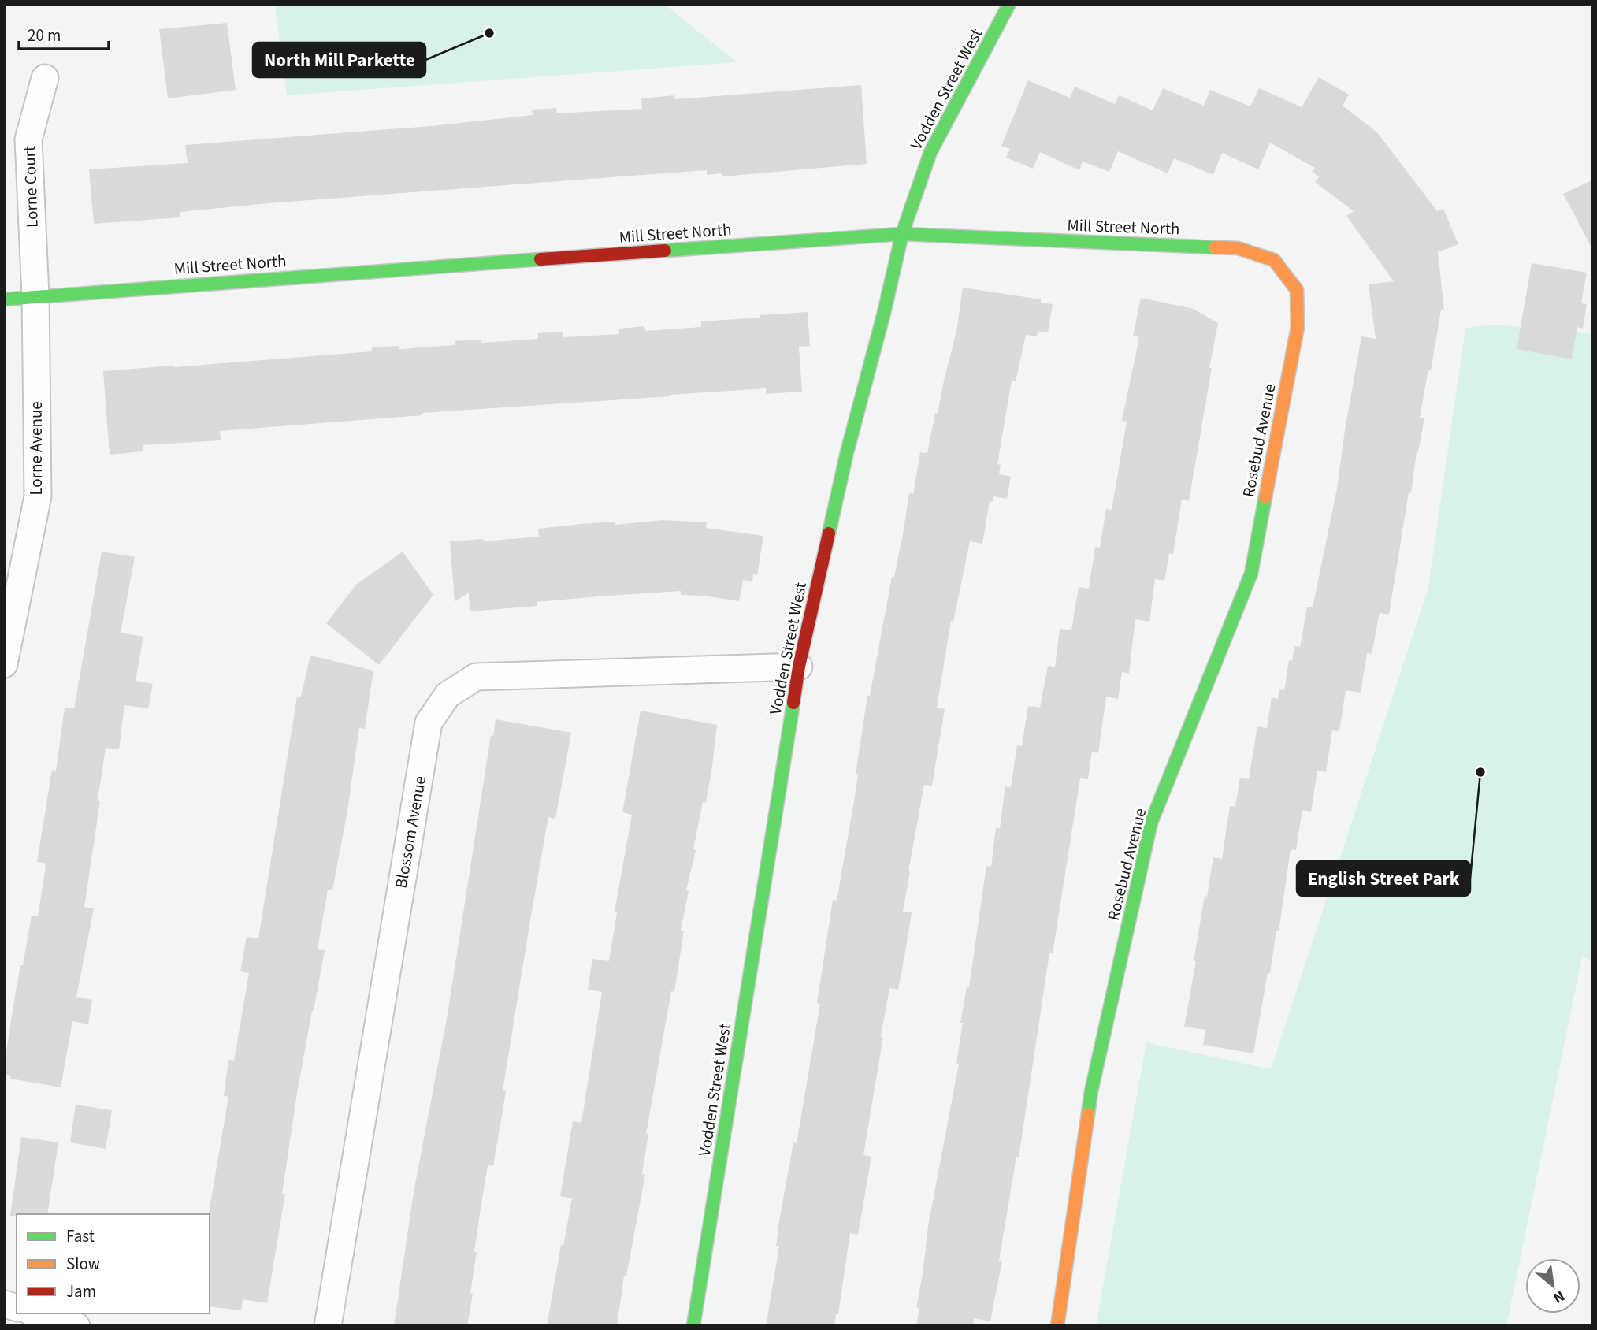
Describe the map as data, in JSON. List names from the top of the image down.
{
  "streets": {
    "street": [
      "Vodden Street West",
      "Lorne Court",
      "Mill Street North",
      "Rosebud Avenue",
      "Lorne Avenue",
      "Blossom Avenue"
    ]
  },
  "crossings": [
    ["Vodden Street West", "Mill Street North"],
    ["Vodden Street West", "Blossom Avenue"],
    ["Lorne Court", "Mill Street North"],
    ["Lorne Court", "Lorne Avenue"],
    ["Mill Street North", "Rosebud Avenue"],
    ["Mill Street North", "Lorne Avenue"]
  ],
  "places": ["North Mill Parkette", "English Street Park"],
  "legend": ["Fast", "Slow", "Jam"],
  "scale_bar": "20 m",
  "north": "bottom right"
}
